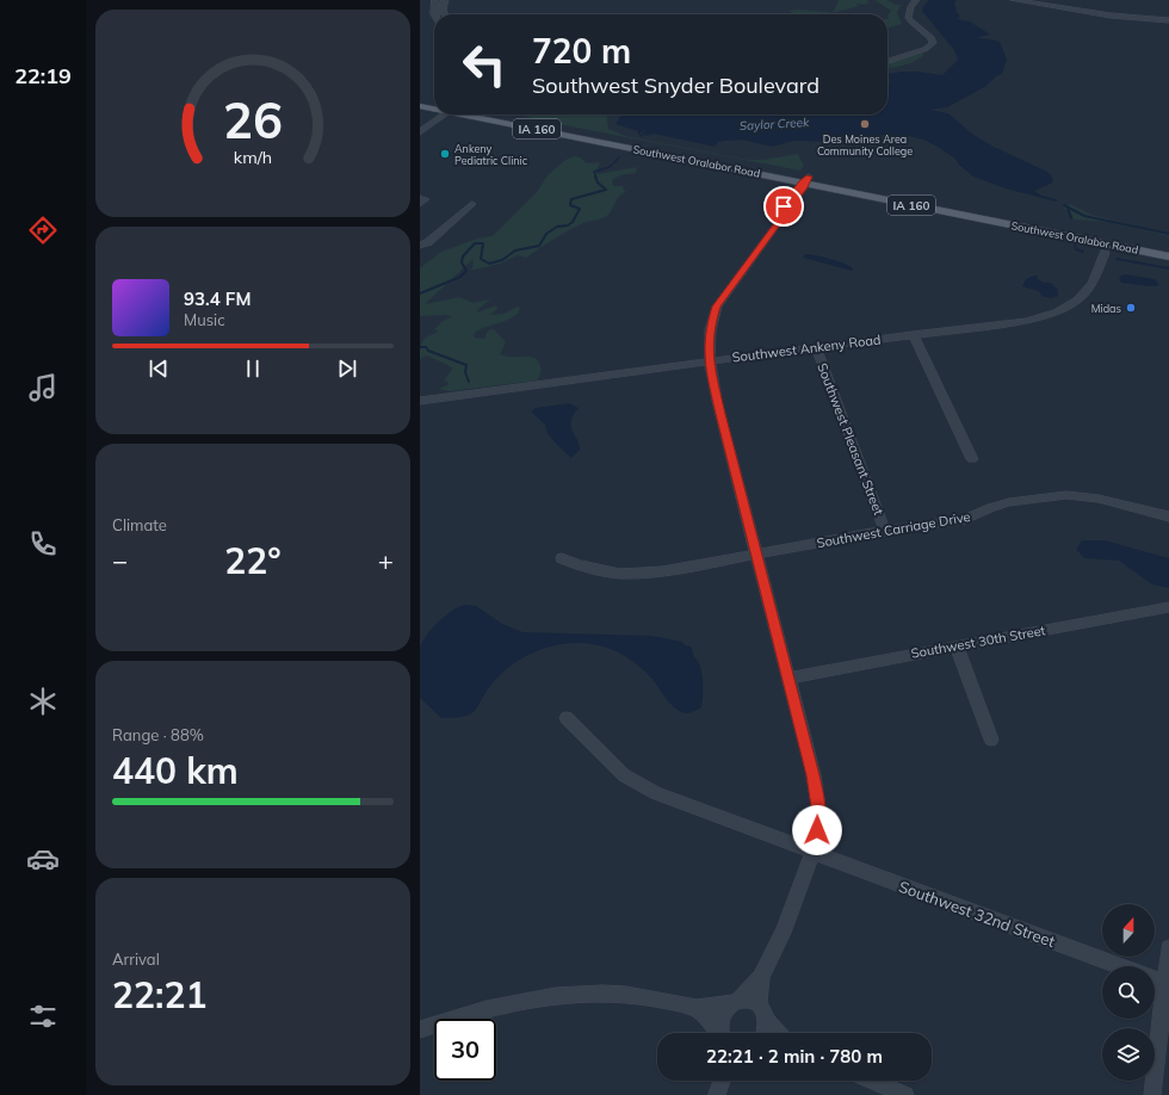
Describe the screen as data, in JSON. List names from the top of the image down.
{
  "streets": {
    "main road": ["IA 160", "Southwest Oralabor Road"],
    "street": [
      "Southwest Ankeny Road",
      "Southwest Pleasant Street",
      "Southwest Carriage Drive",
      "Southwest 30th Street",
      "Southwest 32nd Street"
    ]
  },
  "crossings": [
    ["Southwest Ankeny Road", "Southwest Pleasant Street"],
    ["Southwest Pleasant Street", "Southwest Carriage Drive"]
  ],
  "water": ["Saylor Creek"],
  "places": ["Des Moines Area Community College", "Ankeny Pediatric Clinic", "Midas"],
  "north": "top",
  "page": {
    "tabs": "22:19",
    "turn": ["720 m", "Southwest Snyder Boulevard"],
    "song": ["93.4 FM", "Music"],
    "tile": [
      "Climate",
      ["Range · 88%", "440 km"],
      ["Arrival", "22:21"]
    ],
    "heat": ["−", "22°", "+"],
    "limit": "30",
    "trip": "22:21 · 2 min · 780 m",
    "gauge": ["26", "km/h"]
  }
}
